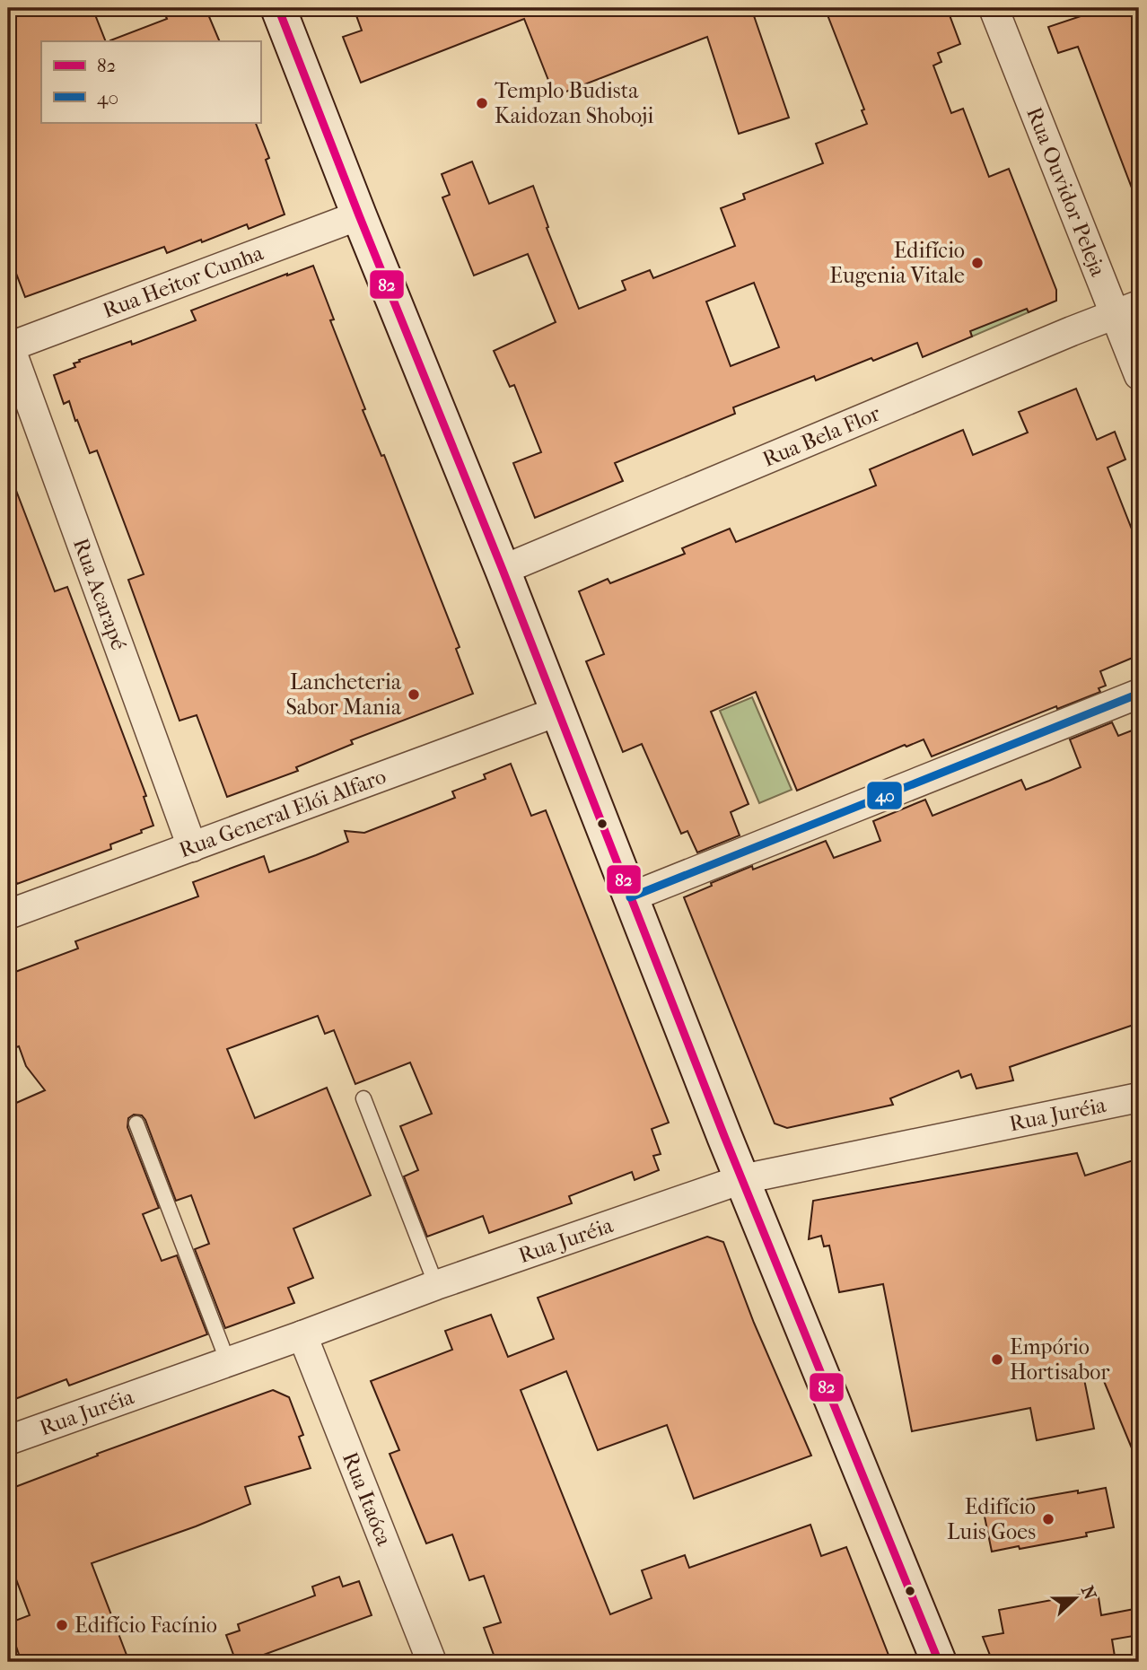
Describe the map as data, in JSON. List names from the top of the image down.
{
  "streets": {
    "street": [
      "Rua Ouvidor Peleja",
      "Rua Heitor Cunha",
      "Rua Bela Flor",
      "Rua Acarapé",
      "Rua General Elói Alfaro",
      "Rua Juréia",
      "Rua Itaóca"
    ]
  },
  "crossings": [
    ["Rua Ouvidor Peleja", "Rua Bela Flor"],
    ["Rua Heitor Cunha", "Rua Acarapé"],
    ["Rua Acarapé", "Rua General Elói Alfaro"],
    ["Rua Juréia", "Rua Itaóca"]
  ],
  "places": [
    "Templo Budista Kaidozan Shoboji",
    "Edifício Eugenia Vitale",
    "Lancheteria Sabor Mania",
    "Empório Hortisabor",
    "Edifício Luis Goes",
    "Edifício Facínio"
  ],
  "lines": ["transit line 82", "transit line 40"],
  "legend": ["82", "40"],
  "north": "right"
}
